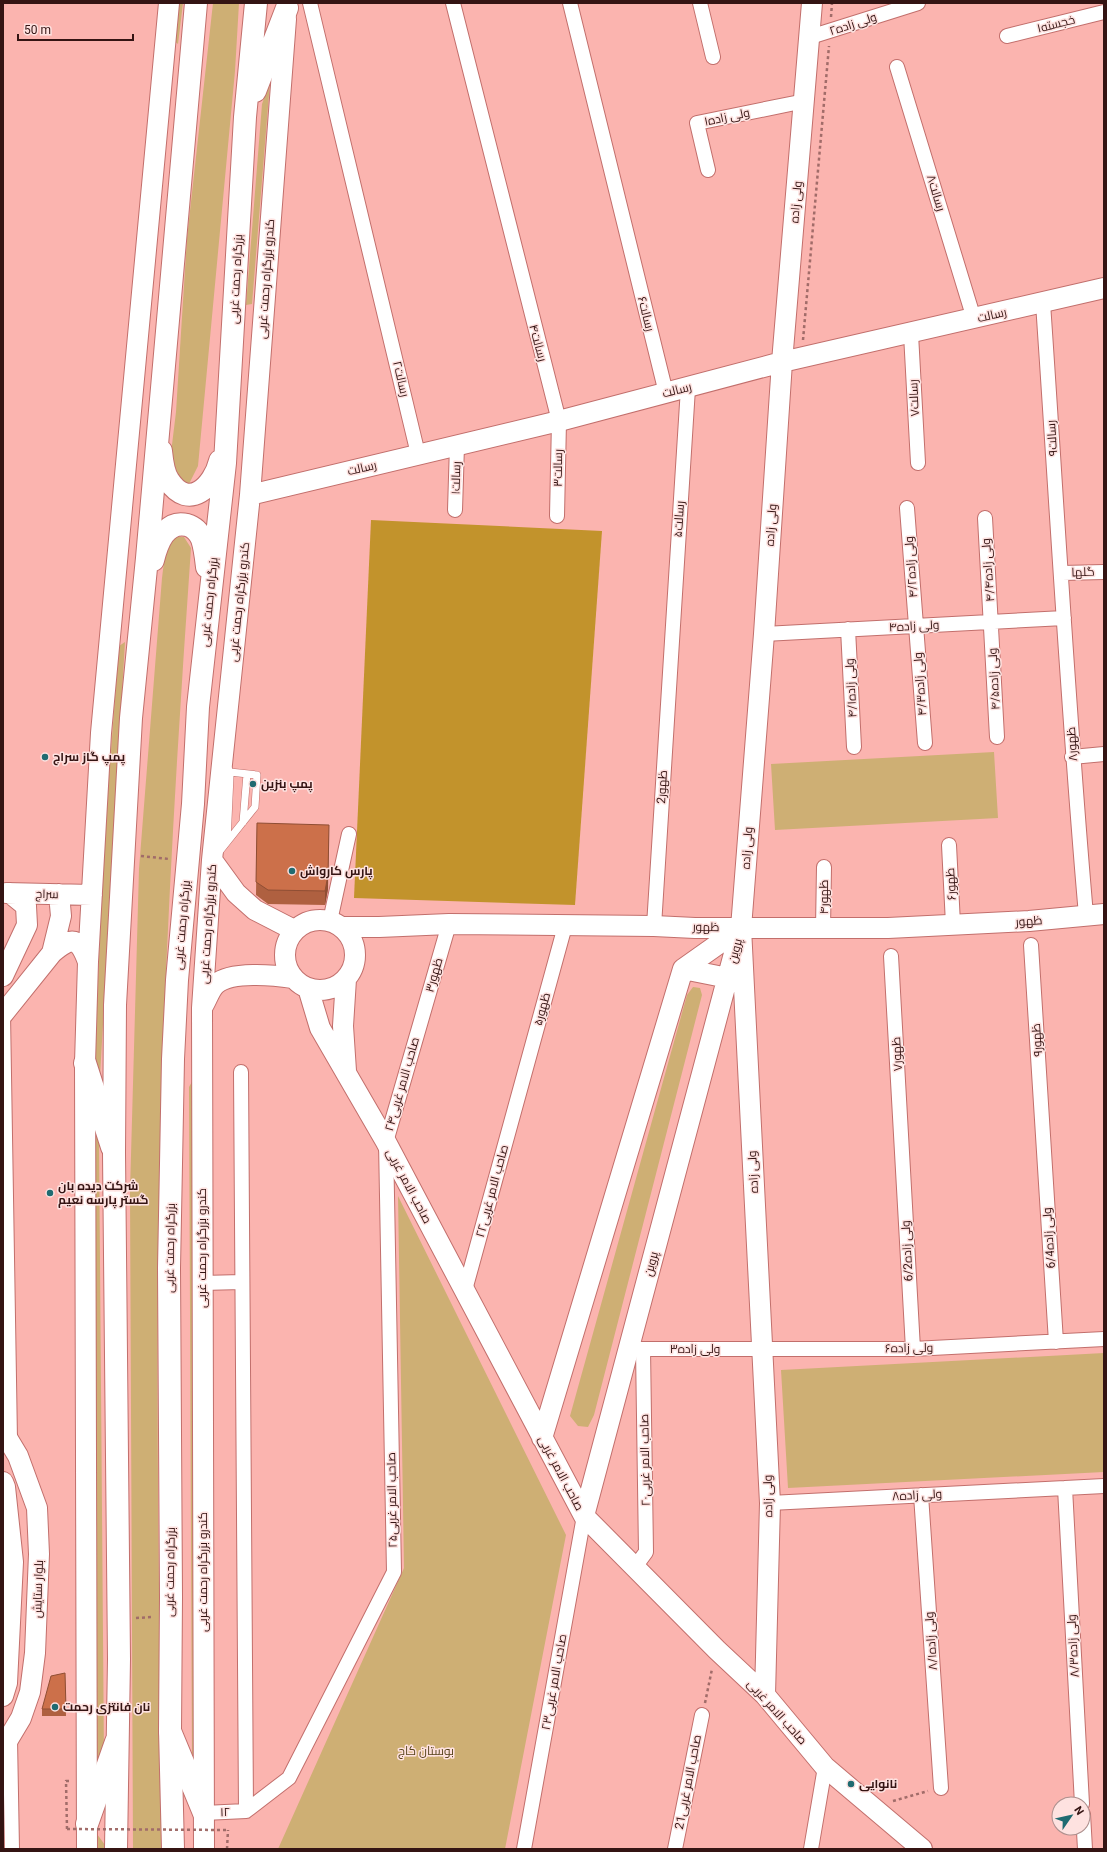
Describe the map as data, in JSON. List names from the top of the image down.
{
  "streets": {
    "main road": ["بزرگراه رحمت غربی"],
    "street": [
      "ولی زاده۲",
      "خجسته۱",
      "ولی زاده۱",
      "رسالت۸",
      "ولی زاده",
      "کندرو بزرگراه رحمت غربی",
      "رسالت۶",
      "رسالت",
      "رسالت۴",
      "رسالت۲",
      "رسالت۷",
      "رسالت۹",
      "رسالت۳",
      "رسالت۱",
      "رسالت۵",
      "ولی زاده۴/۲",
      "ولی زاده۴/۴",
      "گلها",
      "ولی زاده۴",
      "ولی زاده۴/۵",
      "ولی زاده۴/۳",
      "ولی زاده۴/۱",
      "ظهور۸",
      "2ظهور",
      "ظهور۶",
      "سراج",
      "ظهور۴",
      "ظهور",
      "پروین",
      "ظهور۳",
      "ظهور۵",
      "ظهور۹",
      "ظهور۷",
      "صاحب الامر غربی۲۴",
      "صاحب الامر غربی",
      "صاحب الامر غربی٢٢",
      "6/4ولی زاده",
      "6/2ولی زاده",
      "ولی زاده۶",
      "ولی زاده۳",
      "صاحب الامر غربی۲۰",
      "ولی زاده۸",
      "صاحب الامر غربی۲۵",
      "بلوار ستایش",
      "ولی زاده۸/۱",
      "ولی زاده۸/۳",
      "صاحب الامر غربی۲۳",
      "21صاحب الامر غربی",
      "۱۲"
    ]
  },
  "crossings": [
    ["ولی زاده۲", "ولی زاده"],
    ["ولی زاده۱", "ولی زاده"],
    ["رسالت۸", "رسالت"],
    ["ولی زاده", "رسالت"],
    ["ولی زاده", "ولی زاده۴"],
    ["ولی زاده", "ظهور"],
    ["ولی زاده", "پروین"],
    ["ولی زاده", "صاحب الامر غربی"],
    ["ولی زاده", "ولی زاده۶"],
    ["ولی زاده", "ولی زاده۳"],
    ["ولی زاده", "ولی زاده۸"],
    ["کندرو بزرگراه رحمت غربی", "رسالت"],
    ["کندرو بزرگراه رحمت غربی", "۱۲"],
    ["رسالت۶", "رسالت"],
    ["رسالت", "رسالت۴"],
    ["رسالت", "رسالت۲"],
    ["رسالت", "رسالت۷"],
    ["رسالت", "رسالت۹"],
    ["رسالت", "رسالت۳"],
    ["رسالت", "رسالت۱"],
    ["رسالت", "رسالت۵"],
    ["رسالت۴", "رسالت۳"],
    ["رسالت۹", "گلها"],
    ["رسالت۹", "ظهور۸"],
    ["رسالت۵", "2ظهور"],
    ["ولی زاده۴/۲", "ولی زاده۴"],
    ["ولی زاده۴/۲", "ولی زاده۴/۳"],
    ["ولی زاده۴/۴", "ولی زاده۴"],
    ["ولی زاده۴/۴", "ولی زاده۴/۵"],
    ["گلها", "ظهور۸"],
    ["ولی زاده۴", "ولی زاده۴/۵"],
    ["ولی زاده۴", "ولی زاده۴/۳"],
    ["ولی زاده۴", "ولی زاده۴/۱"],
    ["ولی زاده۴", "ظهور۸"],
    ["ظهور۸", "ظهور"],
    ["2ظهور", "ظهور"],
    ["ظهور۶", "ظهور"],
    ["ظهور۴", "ظهور"],
    ["ظهور", "پروین"],
    ["ظهور", "ظهور۳"],
    ["ظهور", "ظهور۵"],
    ["ظهور", "صاحب الامر غربی"],
    ["پروین", "صاحب الامر غربی"],
    ["پروین", "ولی زاده۳"],
    ["پروین", "صاحب الامر غربی۲۰"],
    ["پروین", "صاحب الامر غربی۲۳"],
    ["ظهور۳", "صاحب الامر غربی۲۴"],
    ["ظهور۵", "صاحب الامر غربی٢٢"],
    ["ظهور۹", "6/4ولی زاده"],
    ["ظهور۷", "6/2ولی زاده"],
    ["صاحب الامر غربی۲۴", "صاحب الامر غربی"],
    ["صاحب الامر غربی۲۴", "صاحب الامر غربی۲۵"],
    ["صاحب الامر غربی", "صاحب الامر غربی٢٢"],
    ["صاحب الامر غربی", "صاحب الامر غربی۲۰"],
    ["صاحب الامر غربی", "صاحب الامر غربی۲۵"],
    ["صاحب الامر غربی", "صاحب الامر غربی۲۳"],
    ["6/4ولی زاده", "ولی زاده۶"],
    ["6/2ولی زاده", "ولی زاده۶"],
    ["ولی زاده۶", "ولی زاده۳"],
    ["ولی زاده۳", "صاحب الامر غربی۲۰"],
    ["ولی زاده۸", "ولی زاده۸/۱"],
    ["ولی زاده۸", "ولی زاده۸/۳"],
    ["صاحب الامر غربی۲۵", "۱۲"]
  ],
  "parks": ["بوستان کاج"],
  "places": [
    "پمپ گاز سراج",
    "پمپ بنزین",
    "پارس کارواش",
    "شرکت دیده بان گستر پارسه نعیم",
    "نان فانتزی رحمت",
    "نانوایی"
  ],
  "scale_bar": "50 m",
  "north": "top right"
}
